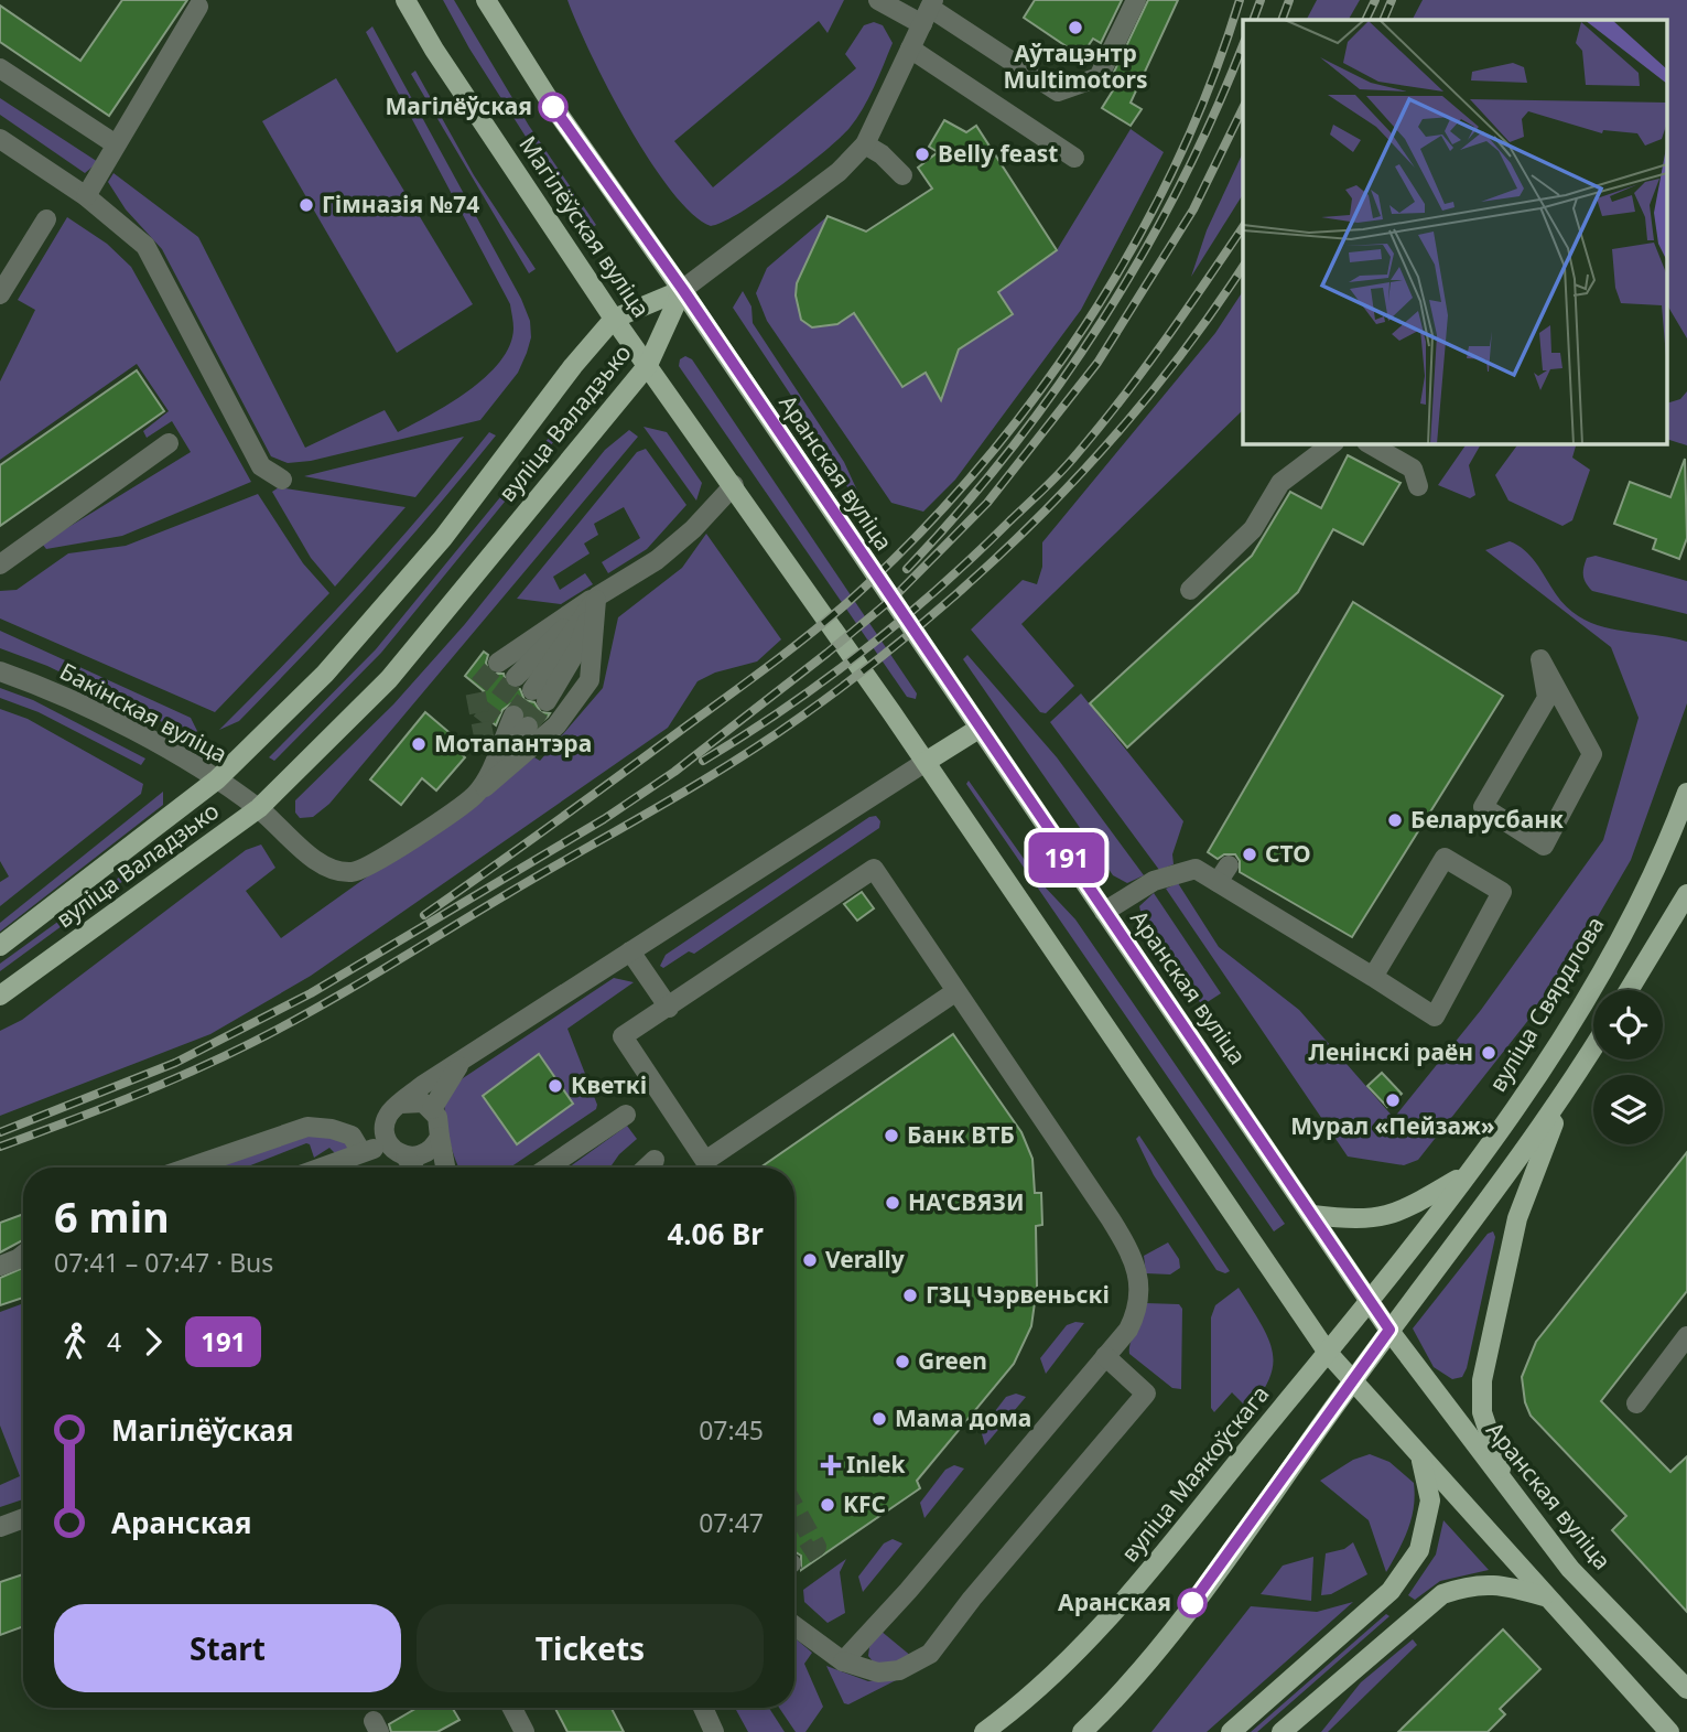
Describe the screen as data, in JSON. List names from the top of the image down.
{
  "streets": {
    "main road": [
      "Магілёўская вуліца",
      "вуліца Валадзько",
      "Аранская вуліца",
      "вуліца Свярдлова",
      "вуліца Маякоўскага"
    ],
    "street": ["Бакінская вуліца"]
  },
  "crossings": [
    ["Магілёўская вуліца", "вуліца Валадзько"],
    ["Магілёўская вуліца", "Аранская вуліца"],
    ["вуліца Валадзько", "Аранская вуліца"],
    ["вуліца Валадзько", "Бакінская вуліца"],
    ["Аранская вуліца", "вуліца Свярдлова"],
    ["Аранская вуліца", "вуліца Маякоўскага"],
    ["вуліца Свярдлова", "вуліца Маякоўскага"]
  ],
  "places": {
    "other": [
      "Аўтацэнтр Multimotors",
      "Магілёўская",
      "Belly feast",
      "Гімназія №74",
      "Мотапантэра",
      "Беларусбанк",
      "СТО",
      "Ленінскі раён",
      "Кветкі",
      "Мурал «Пейзаж»",
      "Банк ВТБ",
      "НА'СВЯЗИ",
      "Verally",
      "ГЗЦ Чэрвеньскі",
      "Green",
      "Мама дома",
      "KFC",
      "Аранская"
    ],
    "health": ["Inlek"]
  },
  "lines": ["bus line 191"],
  "page": {
    "on_map": "191",
    "heading": ["6 min", "07:41 – 07:47 · Bus", "4.06 Br"],
    "legs": ["4", "191"],
    "list": [
      {
        "name": "Магілёўская",
        "value": "07:45"
      },
      {
        "name": "Аранская",
        "value": "07:47"
      }
    ],
    "buttons": ["Start", "Tickets"]
  }
}
